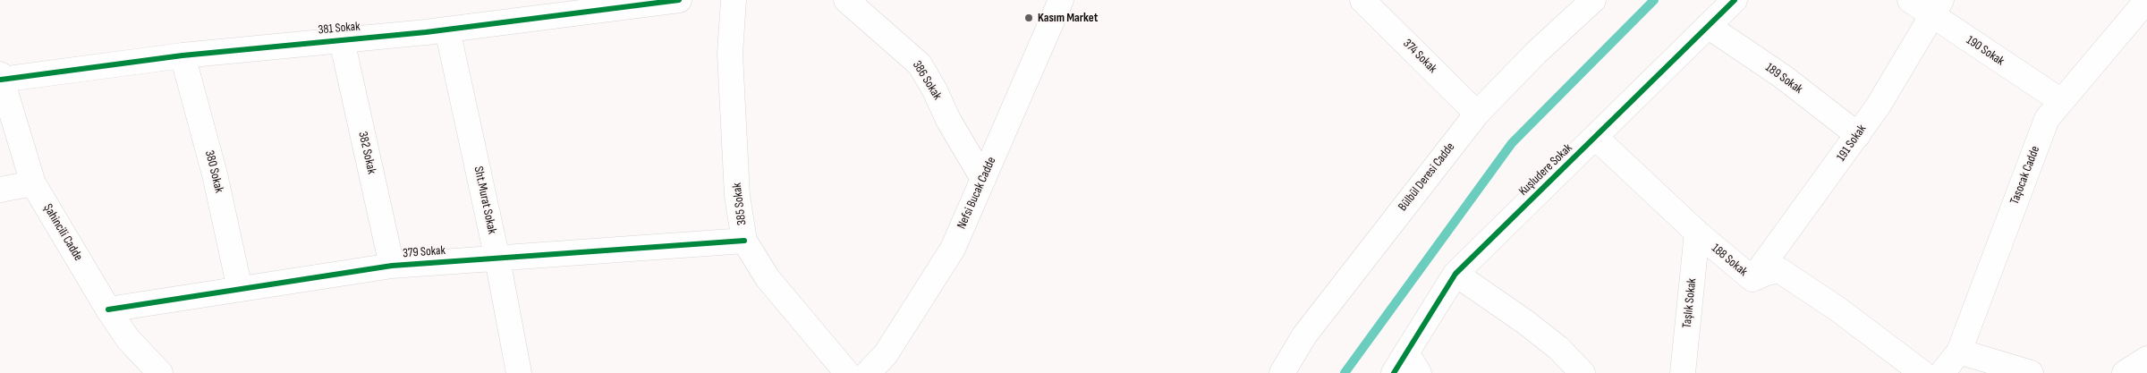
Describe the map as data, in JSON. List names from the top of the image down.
{
  "streets": {
    "street": [
      "381 Sokak",
      "190 Sokak",
      "374 Sokak",
      "189 Sokak",
      "386 Sokak",
      "191 Sokak",
      "382 Sokak",
      "Kuşludere Sokak",
      "380 Sokak",
      "Taşocak Cadde",
      "Bülbül Deresi Cadde",
      "Nefsi Bucak Cadde",
      "Sht.Murat Sokak",
      "385 Sokak",
      "Şahincili Cadde",
      "379 Sokak",
      "188 Sokak",
      "Taşlık Sokak"
    ]
  },
  "crossings": [
    ["381 Sokak", "382 Sokak"],
    ["381 Sokak", "380 Sokak"],
    ["381 Sokak", "Sht.Murat Sokak"],
    ["381 Sokak", "Şahincili Cadde"],
    ["190 Sokak", "191 Sokak"],
    ["190 Sokak", "Taşocak Cadde"],
    ["374 Sokak", "Bülbül Deresi Cadde"],
    ["189 Sokak", "191 Sokak"],
    ["189 Sokak", "Kuşludere Sokak"],
    ["386 Sokak", "Nefsi Bucak Cadde"],
    ["191 Sokak", "188 Sokak"],
    ["382 Sokak", "379 Sokak"],
    ["Kuşludere Sokak", "188 Sokak"],
    ["380 Sokak", "379 Sokak"],
    ["Sht.Murat Sokak", "379 Sokak"],
    ["385 Sokak", "379 Sokak"],
    ["Şahincili Cadde", "379 Sokak"],
    ["188 Sokak", "Taşlık Sokak"]
  ],
  "places": ["Kasım Market"]
}
